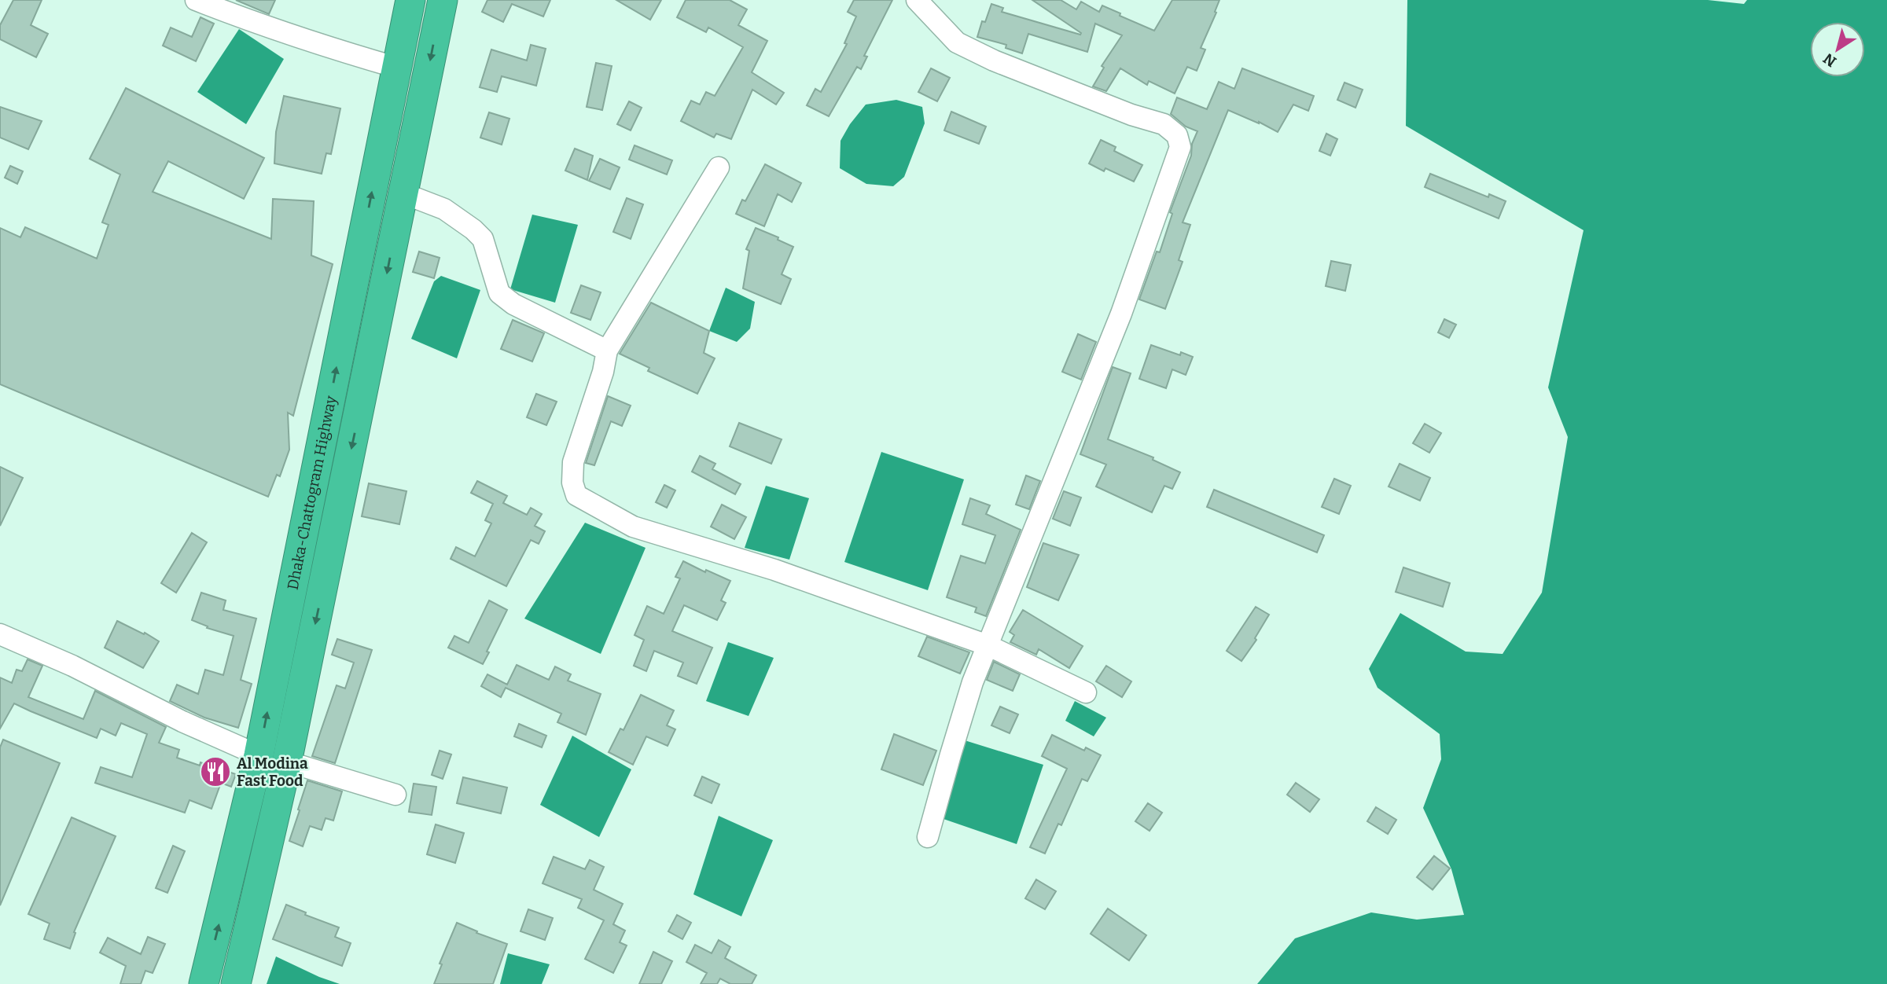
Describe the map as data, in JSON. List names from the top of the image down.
{
  "streets": {
    "highway": ["Dhaka-Chattogram Highway"]
  },
  "places": {
    "restaurant": ["Al Modina Fast Food"]
  },
  "north": "bottom left"
}
